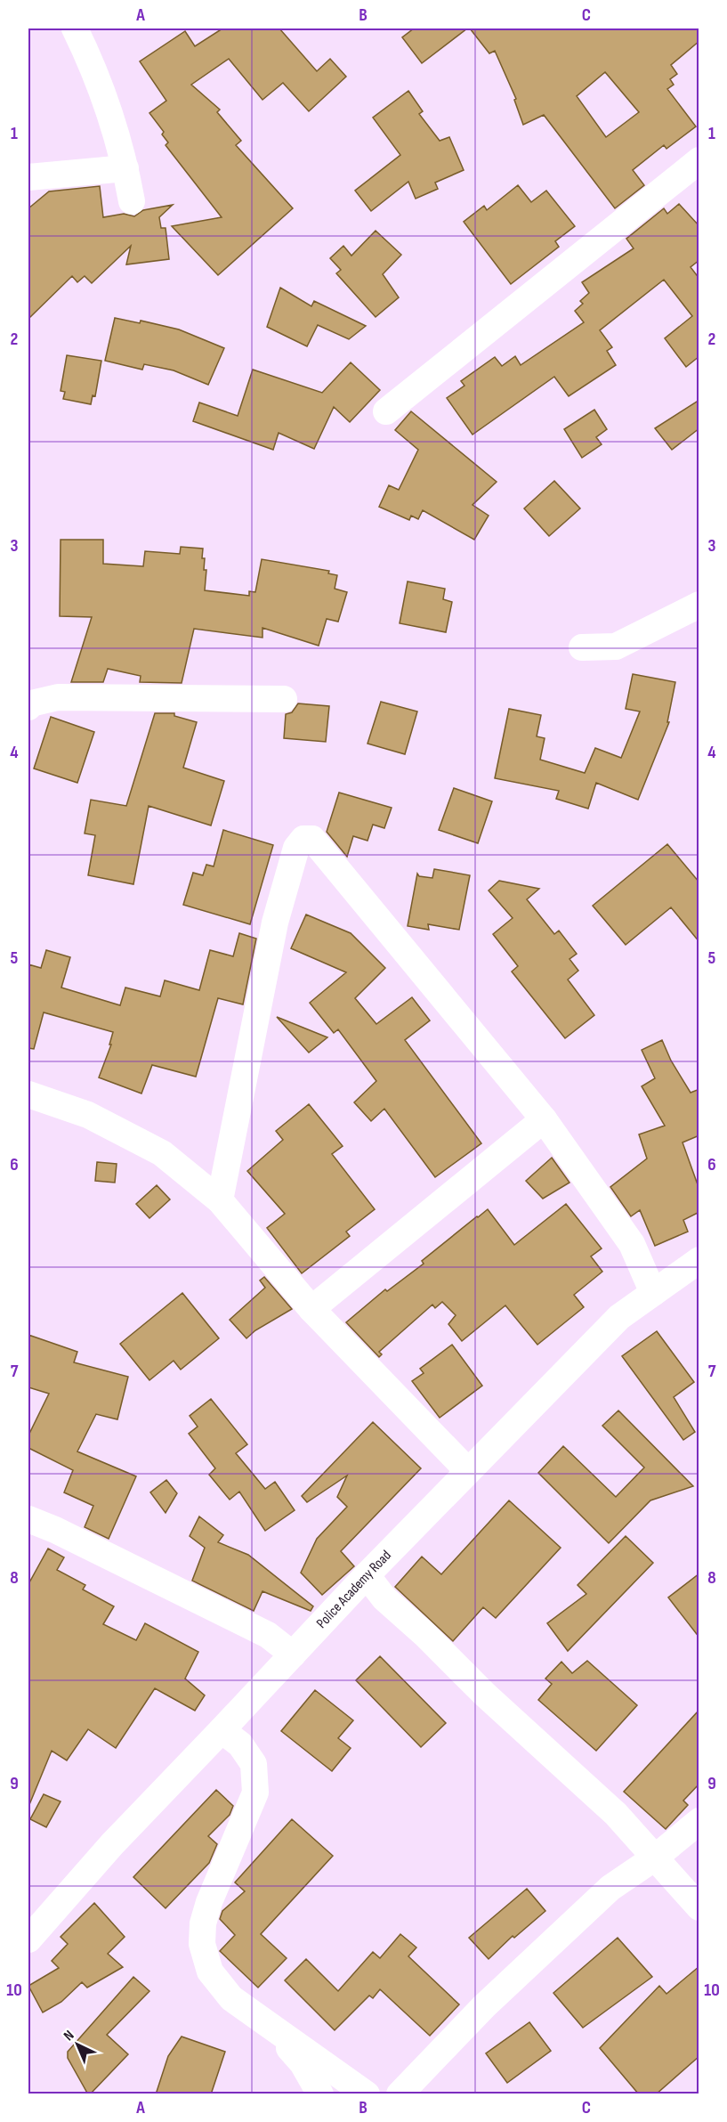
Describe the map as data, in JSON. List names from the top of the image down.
{
  "streets": {
    "street": ["Police Academy Road"]
  },
  "north": "top left",
  "grid": {
    "columns": ["A", "B", "C"],
    "rows": [
      "1",
      "2",
      "3",
      "4",
      "5",
      "6",
      "7",
      "8",
      "9",
      "10"
    ]
  }
}
